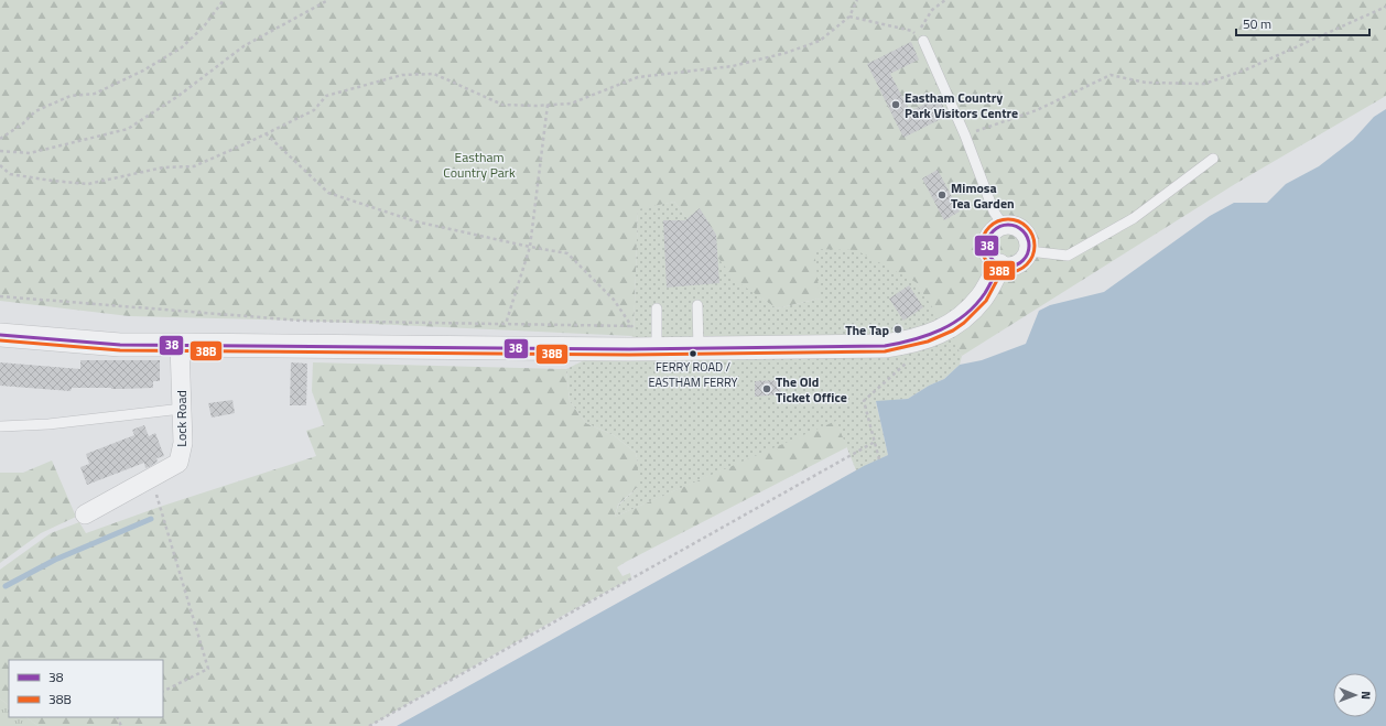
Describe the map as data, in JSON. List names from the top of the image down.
{
  "streets": {
    "street": ["Lock Road"]
  },
  "parks": ["Eastham Country Park"],
  "places": [
    "Eastham Country Park Visitors Centre",
    "Mimosa Tea Garden",
    "The Tap",
    "FERRY ROAD / EASTHAM FERRY",
    "The Old Ticket Office"
  ],
  "lines": ["transit line 38B", "transit line 38"],
  "legend": ["38", "38B"],
  "scale_bar": "50 m",
  "north": "right"
}
